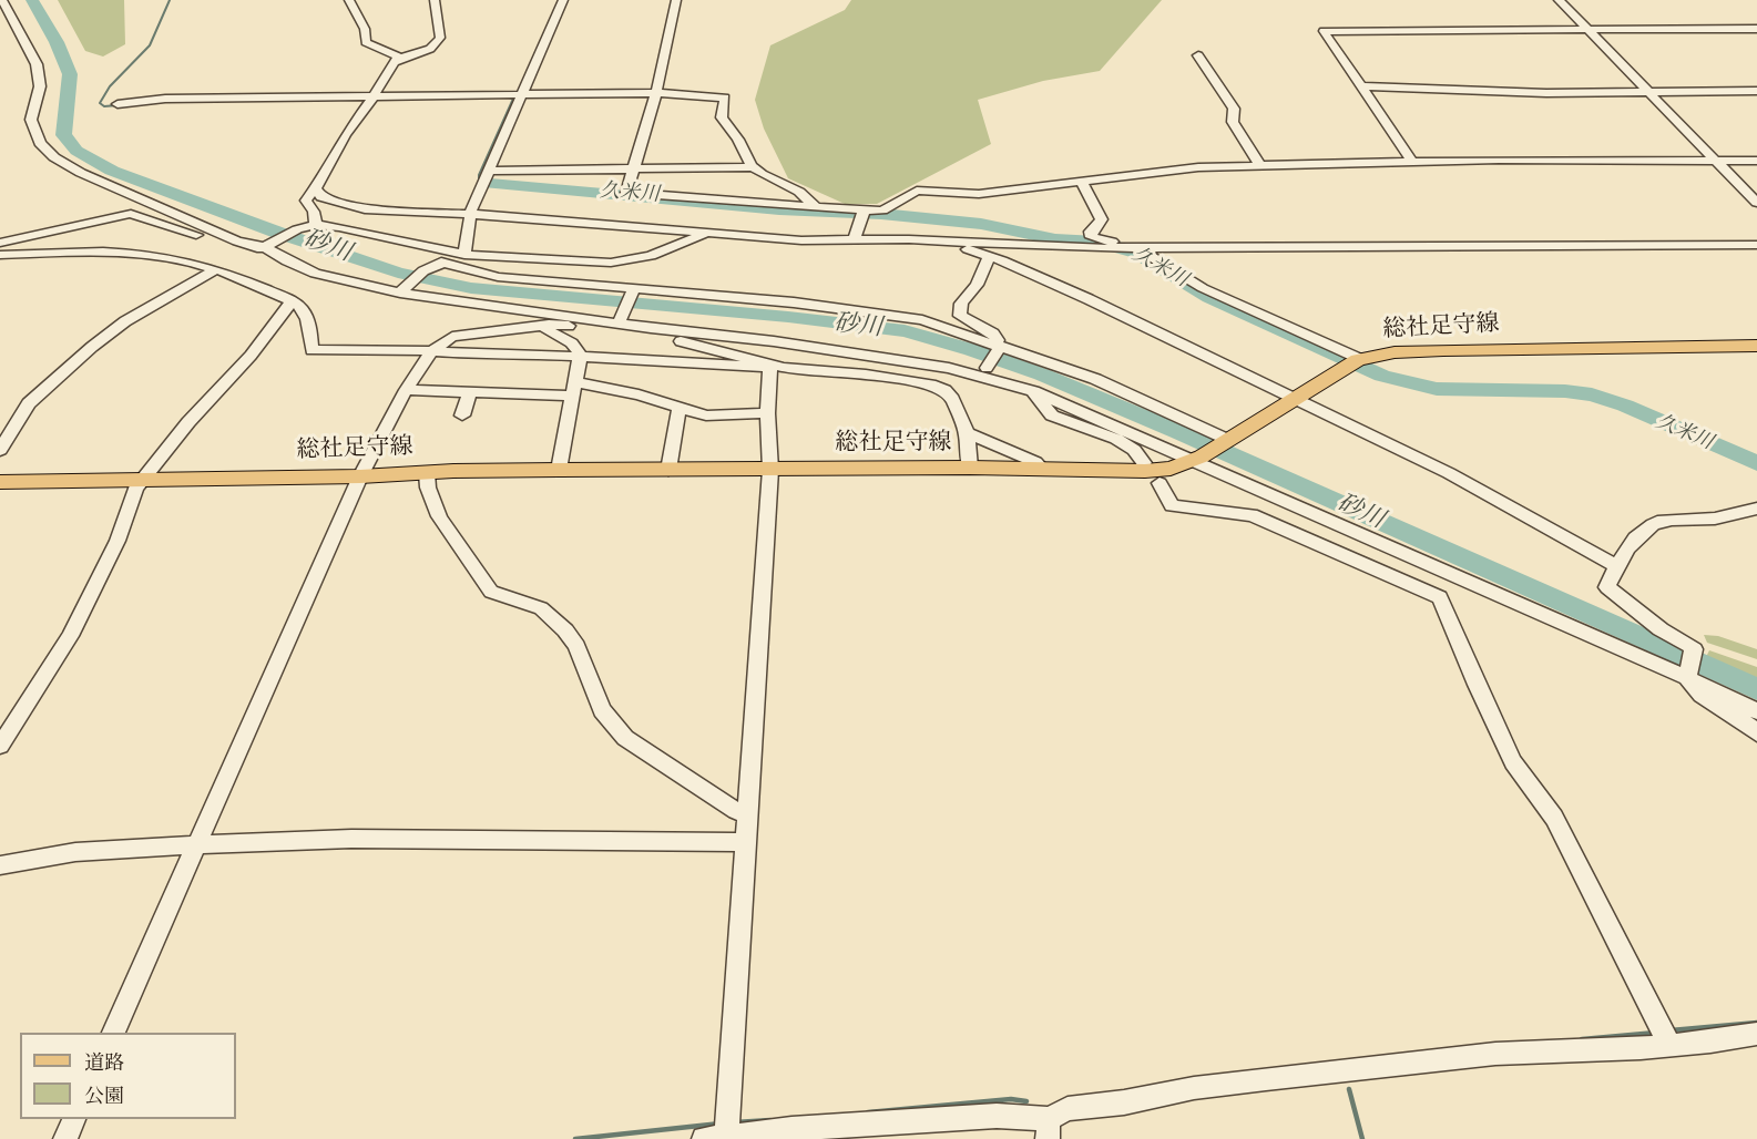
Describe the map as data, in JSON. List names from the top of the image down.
{
  "streets": {
    "main road": ["総社足守線"]
  },
  "water": ["久米川", "砂川"],
  "legend": ["道路", "公園"]
}
